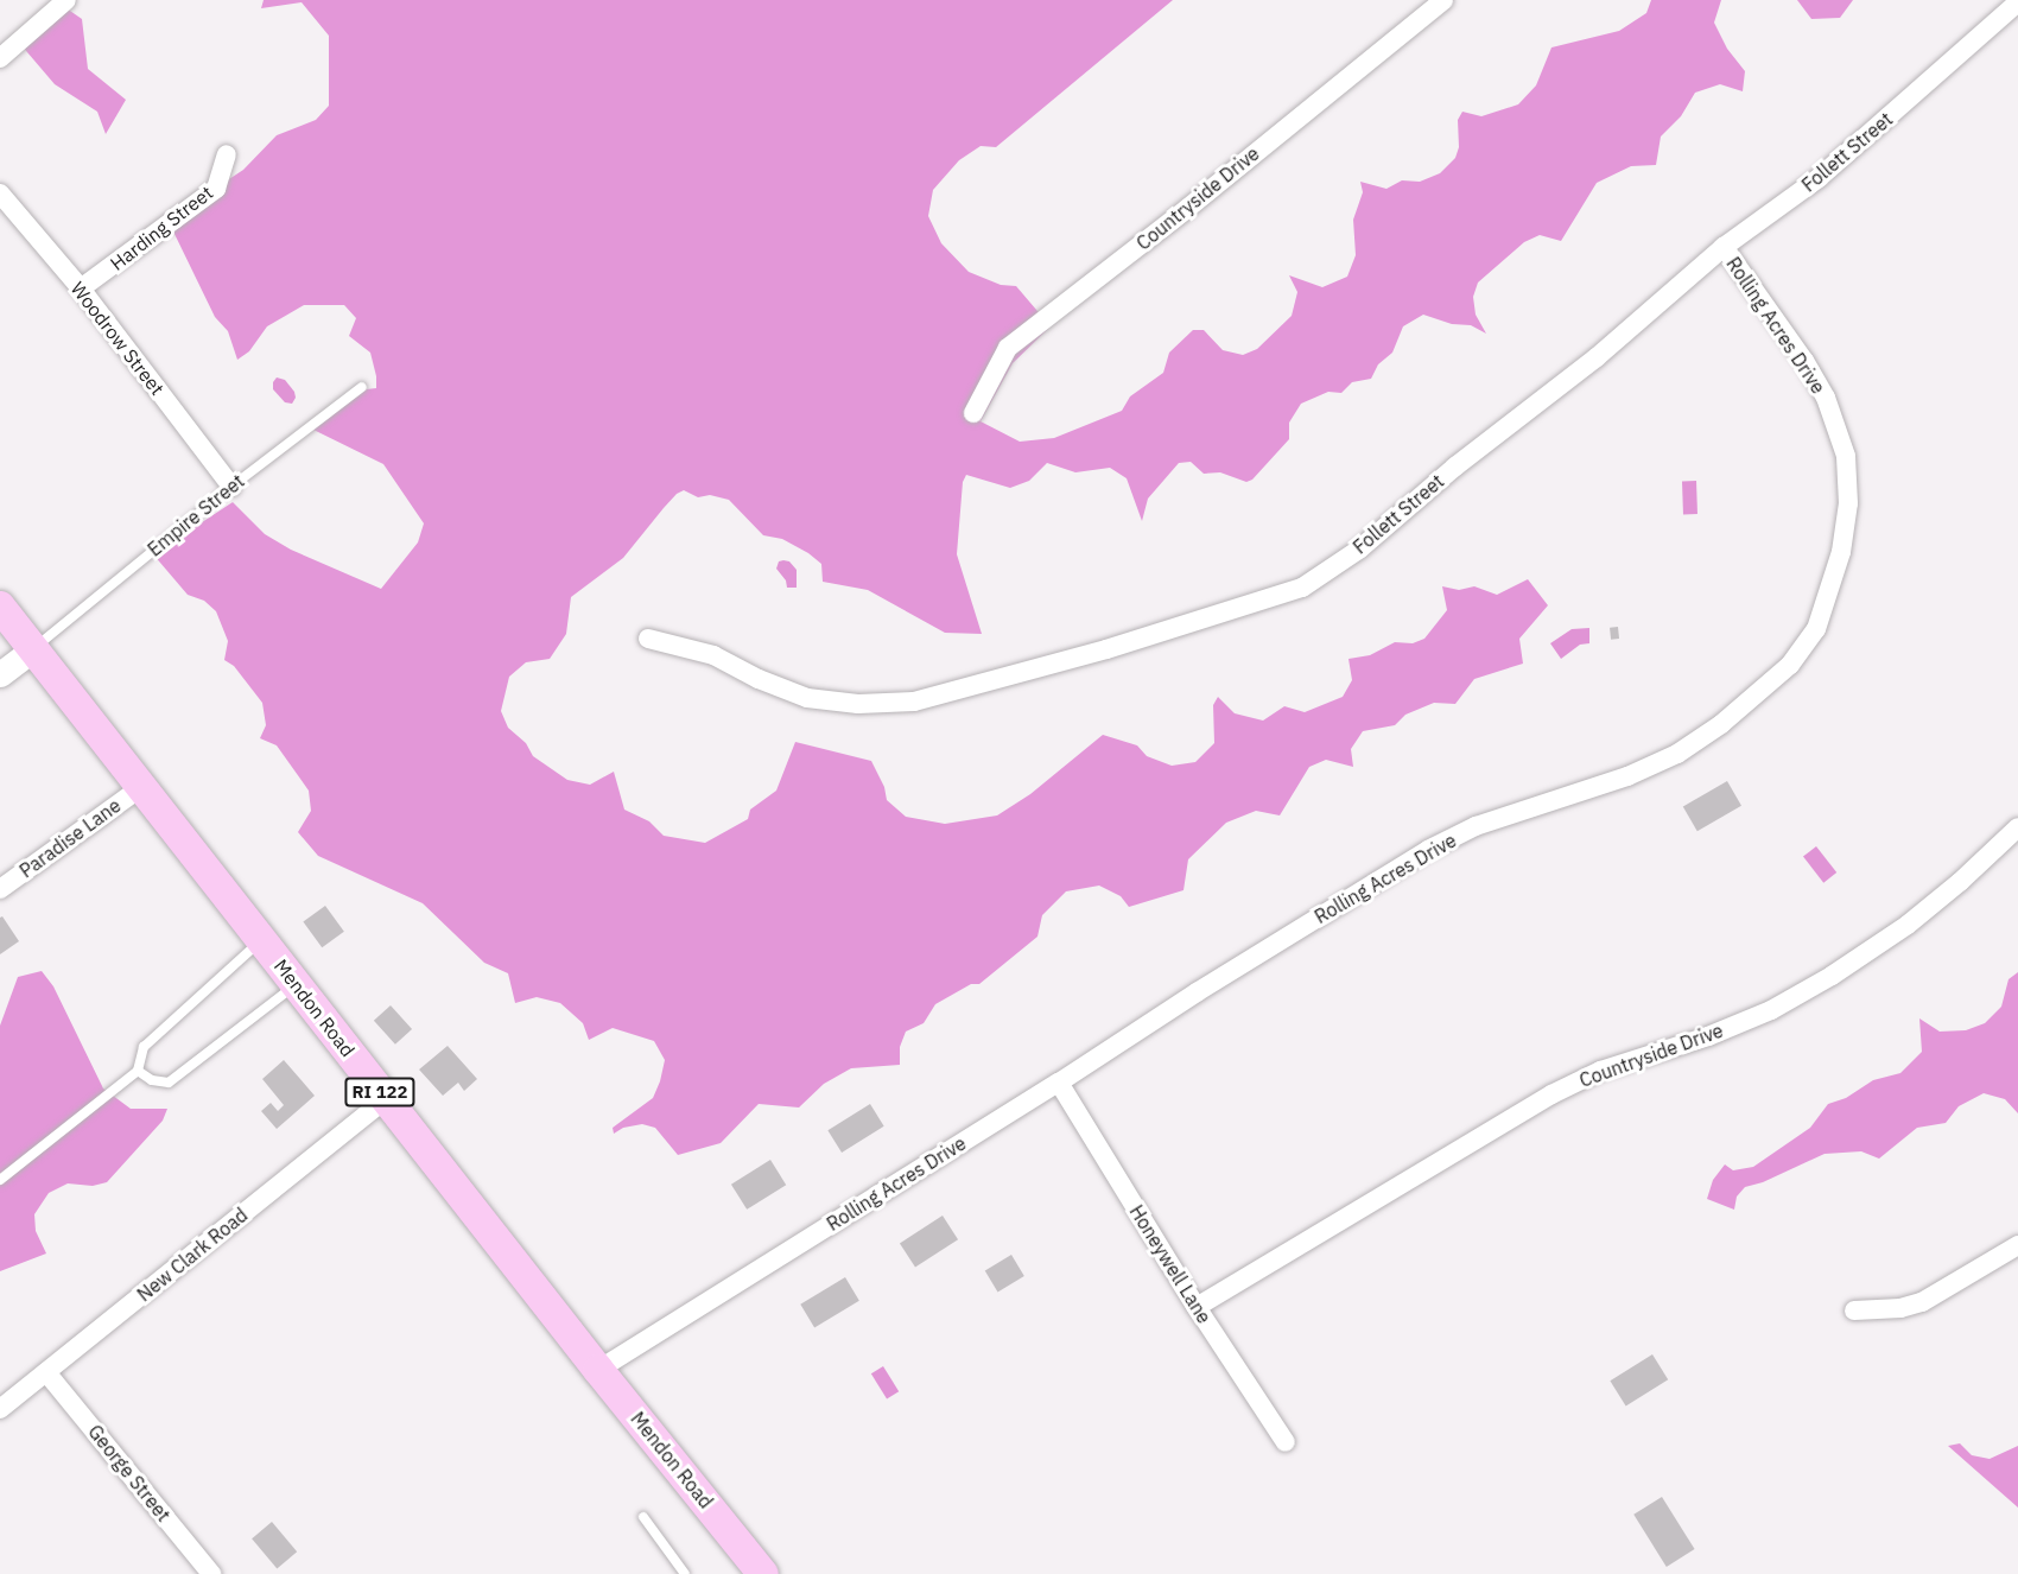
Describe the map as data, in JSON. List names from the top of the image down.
{
  "streets": {
    "main road": ["Mendon Road", "RI 122"],
    "street": [
      "Follett Street",
      "Countryside Drive",
      "Harding Street",
      "Rolling Acres Drive",
      "Woodrow Street",
      "Paradise Lane",
      "New Clark Road",
      "Honeywell Lane",
      "George Street"
    ],
    "lane": ["Empire Street"]
  },
  "crossings": [
    ["Follett Street", "Rolling Acres Drive"],
    ["Countryside Drive", "Honeywell Lane"],
    ["Harding Street", "Woodrow Street"],
    ["Rolling Acres Drive", "Mendon Road"],
    ["Rolling Acres Drive", "Honeywell Lane"],
    ["Woodrow Street", "Empire Street"],
    ["Empire Street", "Mendon Road"],
    ["Paradise Lane", "Mendon Road"],
    ["Mendon Road", "New Clark Road"],
    ["New Clark Road", "George Street"]
  ]
}
